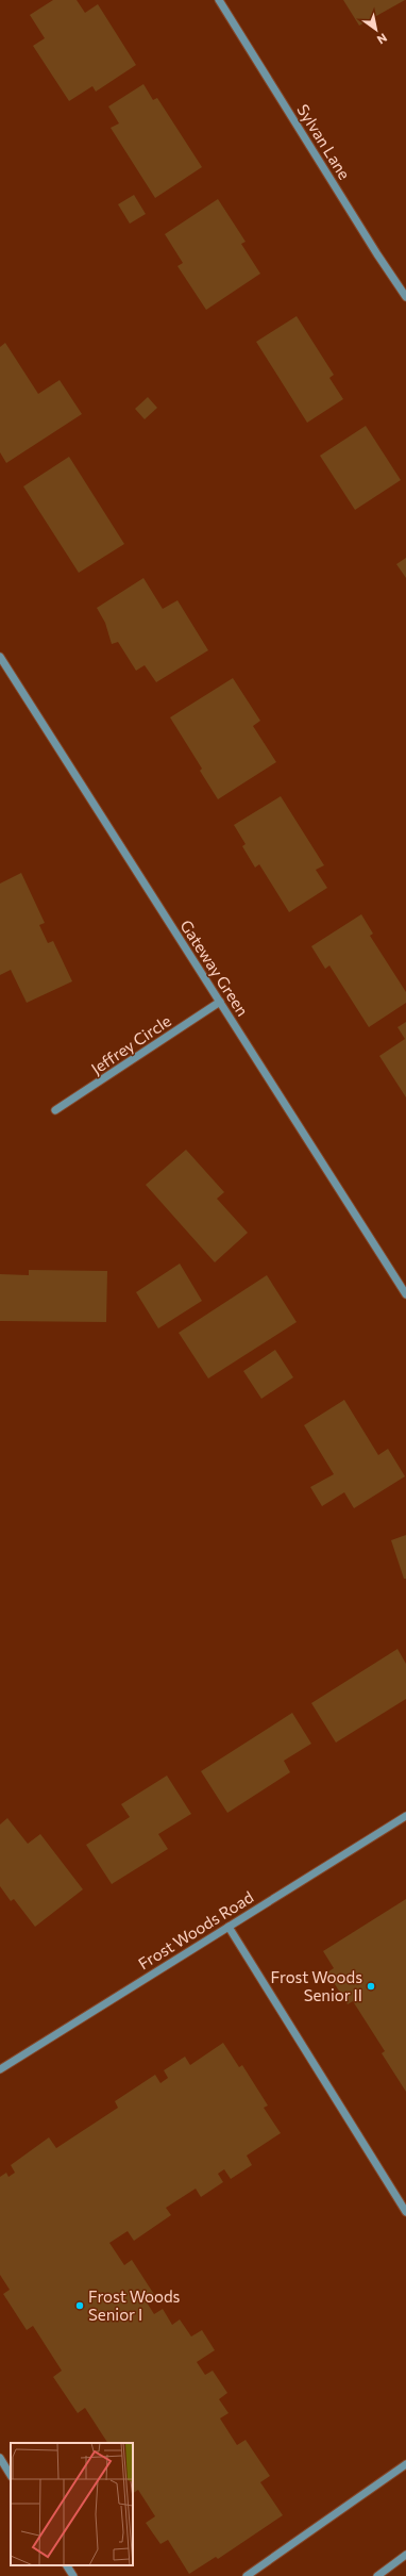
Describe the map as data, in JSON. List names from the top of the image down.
{
  "streets": {
    "street": [
      "Sylvan Lane",
      "Gateway Green",
      "Jeffrey Circle",
      "Frost Woods Road"
    ]
  },
  "crossings": [
    ["Gateway Green", "Jeffrey Circle"]
  ],
  "places": ["Frost Woods Senior II", "Frost Woods Senior I"],
  "north": "bottom right"
}
